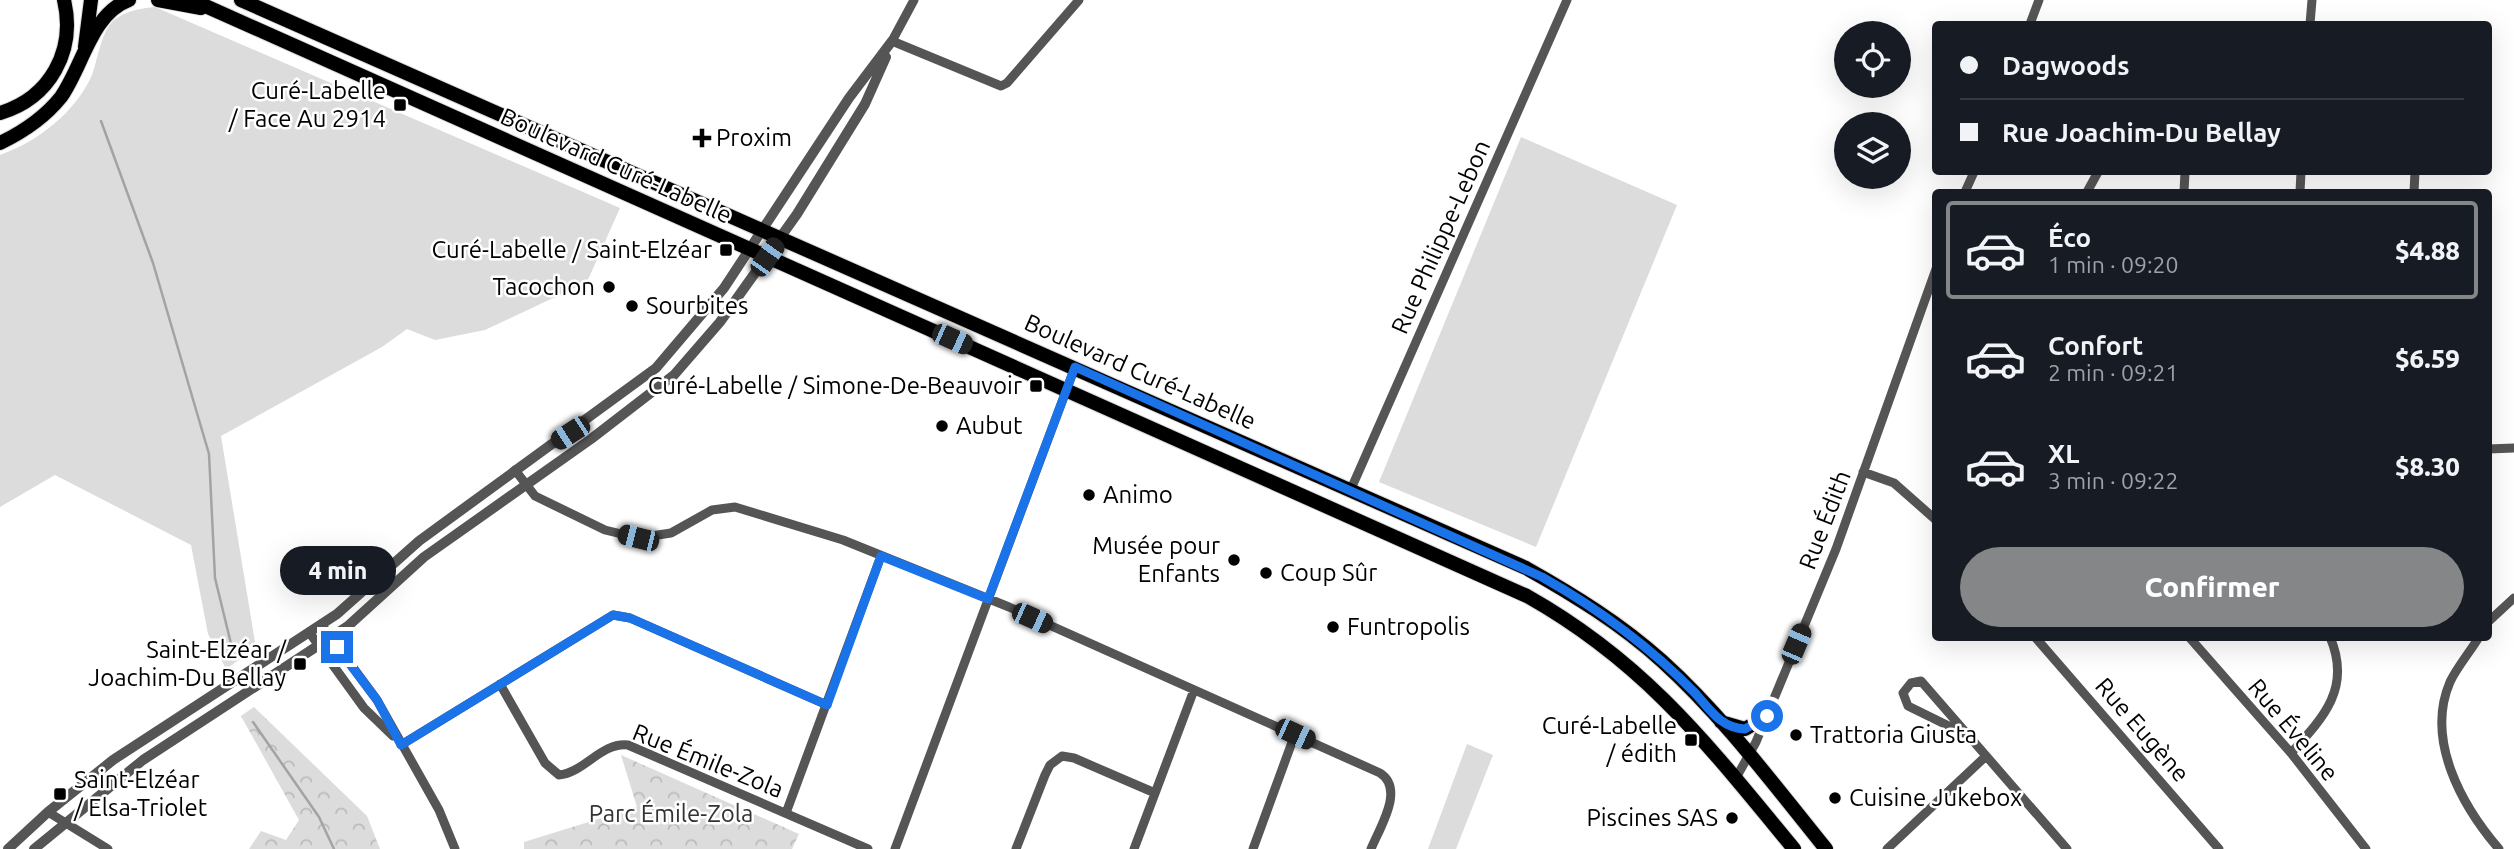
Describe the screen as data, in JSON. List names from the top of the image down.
{
  "streets": {
    "main road": ["Boulevard Curé-Labelle"],
    "street": [
      "Rue Philippe-Lebon",
      "Rue Édith",
      "Rue Eugène",
      "Rue Éveline",
      "Rue Émile-Zola"
    ]
  },
  "crossings": [
    ["Boulevard Curé-Labelle", "Rue Philippe-Lebon"],
    ["Boulevard Curé-Labelle", "Rue Édith"]
  ],
  "parks": ["Parc Émile-Zola"],
  "places": {
    "transit": [
      "Curé-Labelle / Face Au 2914",
      "Curé-Labelle / Saint-Elzéar",
      "Curé-Labelle / Simone-De-Beauvoir",
      "Saint-Elzéar / Joachim-Du Bellay",
      "Curé-Labelle / édith",
      "Saint-Elzéar / Elsa-Triolet"
    ],
    "health": ["Proxim"],
    "other": [
      "Tacochon",
      "Sourbites",
      "Aubut",
      "Animo",
      "Musée pour Enfants",
      "Coup Sûr",
      "Funtropolis",
      "Trattoria Giusta",
      "Cuisine Jukebox",
      "Piscines SAS"
    ]
  },
  "page": {
    "banner": ["Dagwoods", "Rue Joachim-Du Bellay"],
    "list": [
      {
        "name": "Éco",
        "note": "1 min · 09:20",
        "value": "$4.88"
      },
      {
        "name": "Confort",
        "note": "2 min · 09:21",
        "value": "$6.59"
      },
      {
        "name": "XL",
        "note": "3 min · 09:22",
        "value": "$8.30"
      }
    ],
    "buttons": "Confirmer",
    "bubble": "4 min"
  }
}
